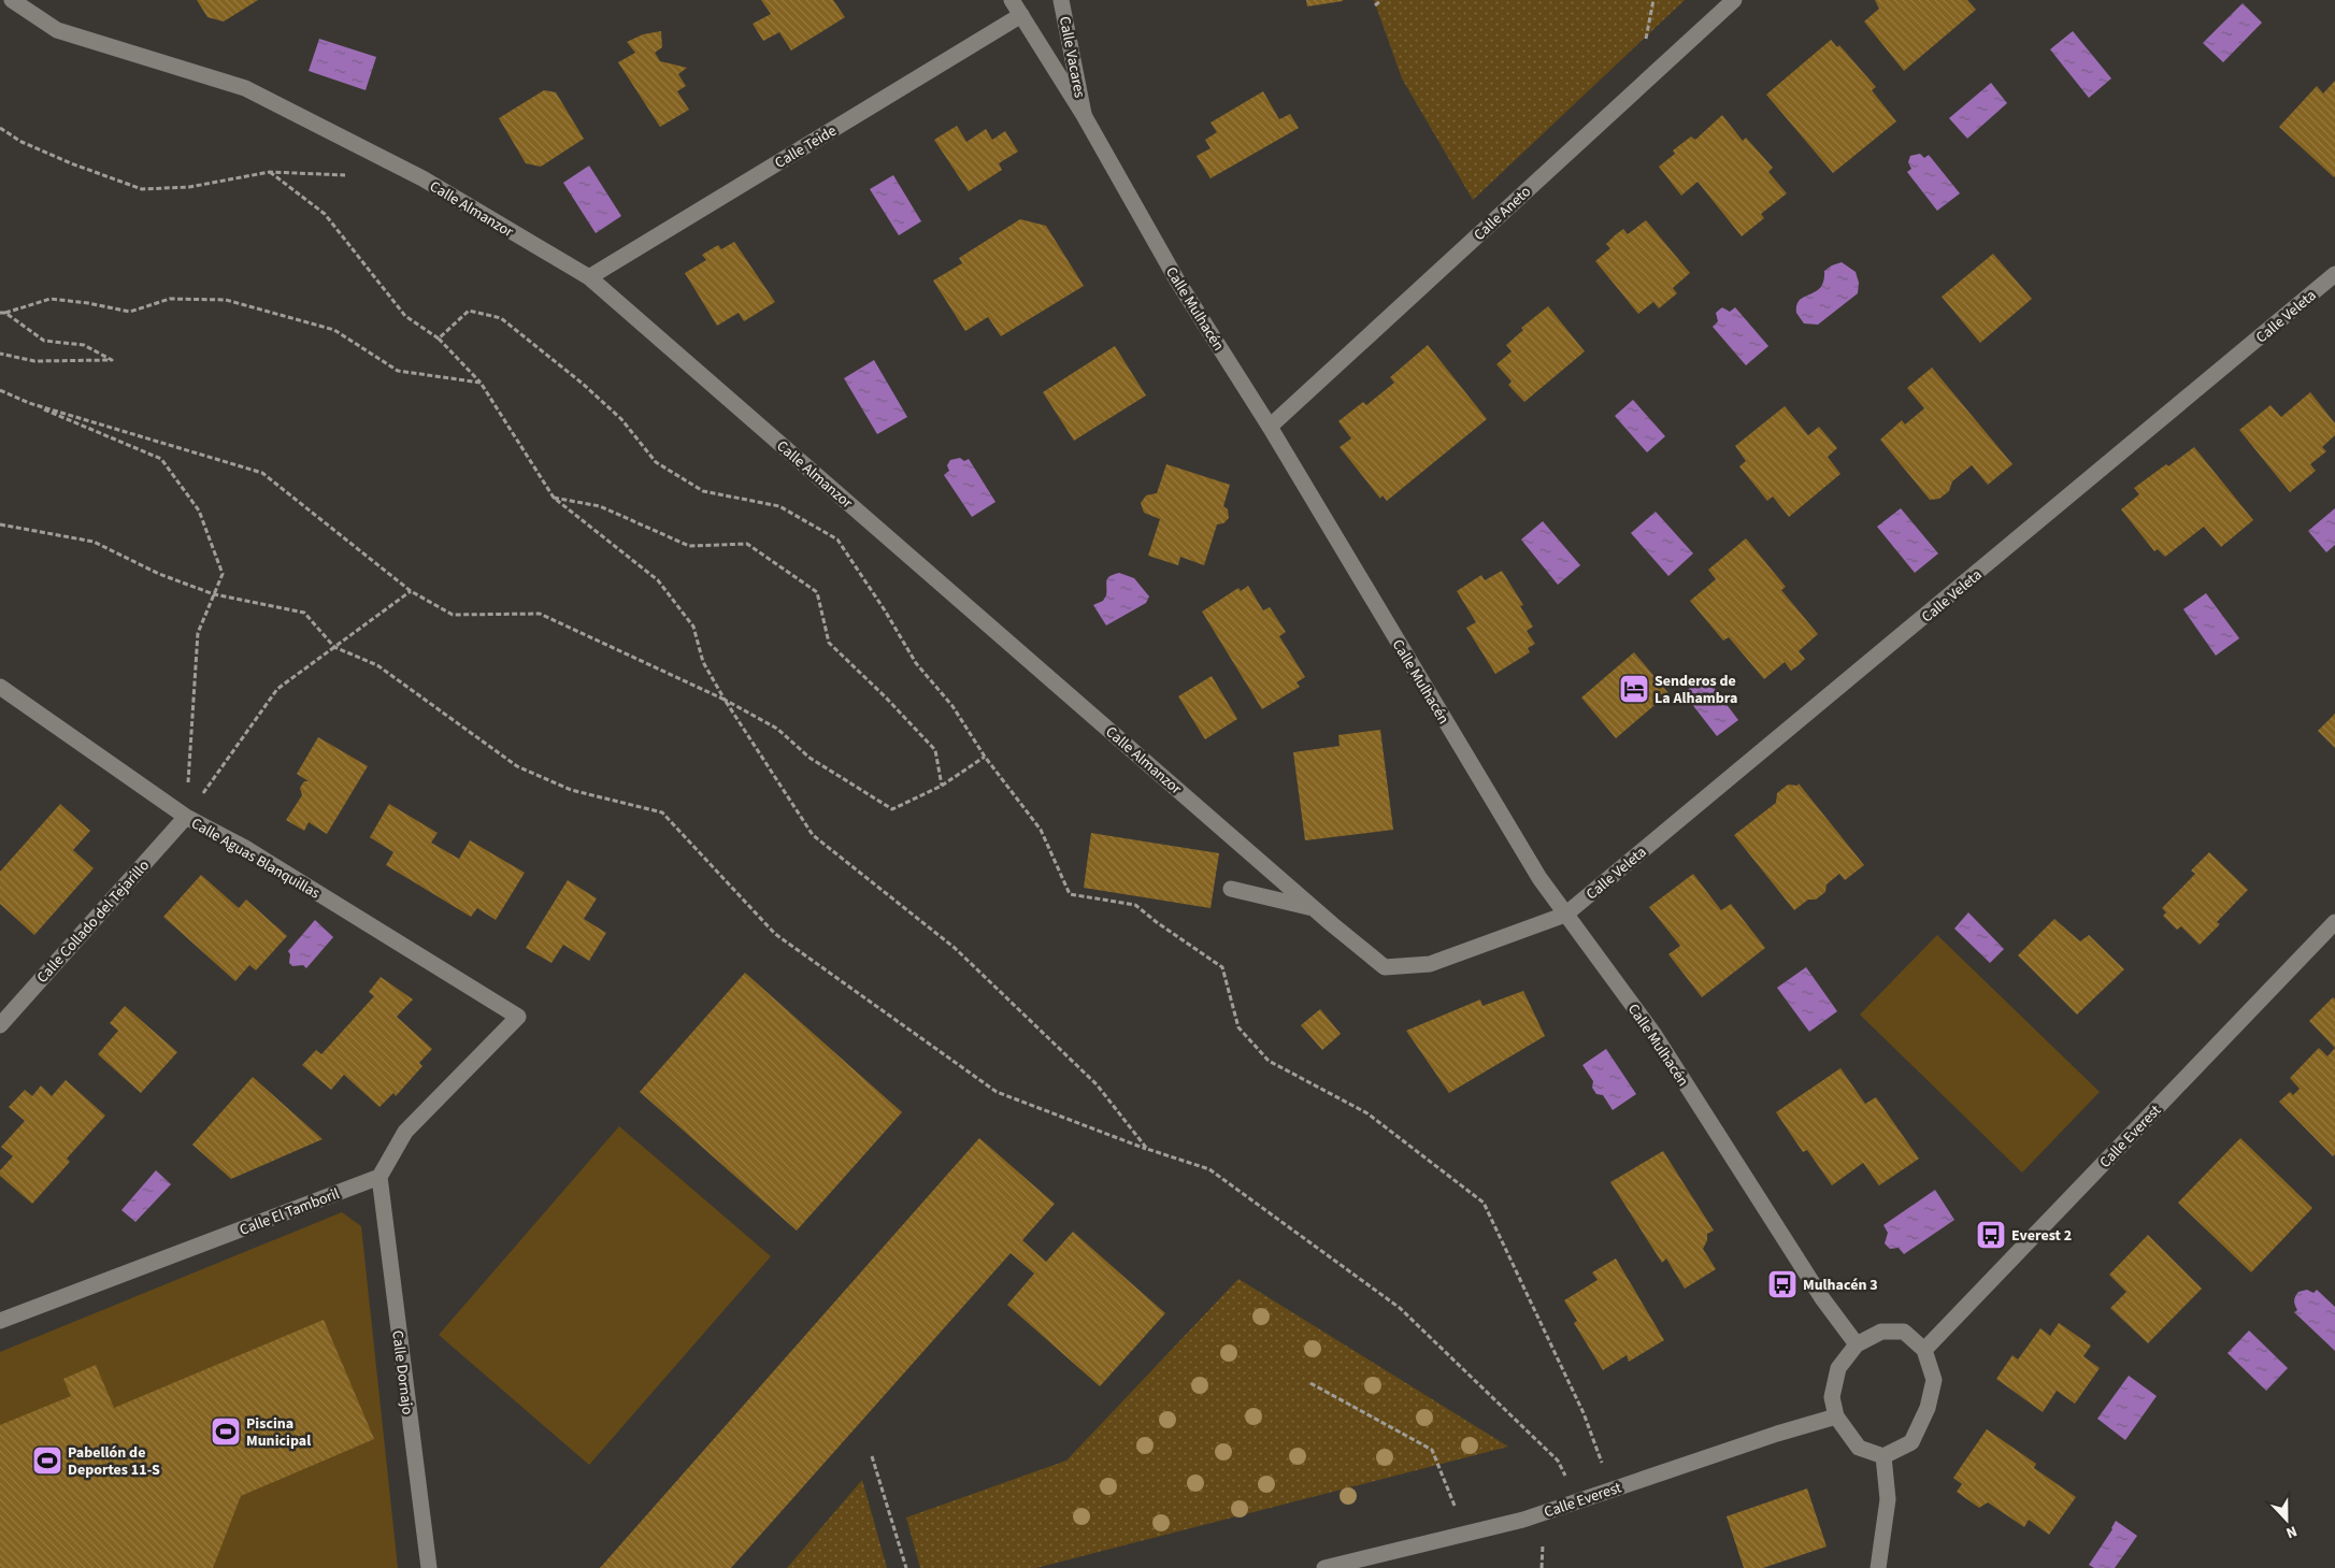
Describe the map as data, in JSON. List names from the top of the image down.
{
  "streets": {
    "street": [
      "Calle Vacares",
      "Calle Teide",
      "Calle Almanzor",
      "Calle Aneto",
      "Calle Mulhacén",
      "Calle Veleta",
      "Calle Aguas Blanquillas",
      "Calle Collado del Tejarillo",
      "Calle Everest",
      "Calle El Tamboril",
      "Calle Dornajo"
    ]
  },
  "crossings": [
    ["Calle Vacares", "Calle Mulhacén"],
    ["Calle Teide", "Calle Almanzor"],
    ["Calle Teide", "Calle Mulhacén"],
    ["Calle Almanzor", "Calle Mulhacén"],
    ["Calle Almanzor", "Calle Veleta"],
    ["Calle Aneto", "Calle Mulhacén"],
    ["Calle Mulhacén", "Calle Veleta"],
    ["Calle Mulhacén", "Calle Everest"],
    ["Calle Aguas Blanquillas", "Calle Collado del Tejarillo"],
    ["Calle Aguas Blanquillas", "Calle El Tamboril"],
    ["Calle Aguas Blanquillas", "Calle Dornajo"],
    ["Calle El Tamboril", "Calle Dornajo"]
  ],
  "places": {
    "hotel": ["Senderos de La Alhambra"],
    "bus stop": ["Everest 2", "Mulhacén 3"],
    "sports": ["Piscina Municipal", "Pabellón de Deportes 11-S"]
  },
  "north": "bottom"
}
